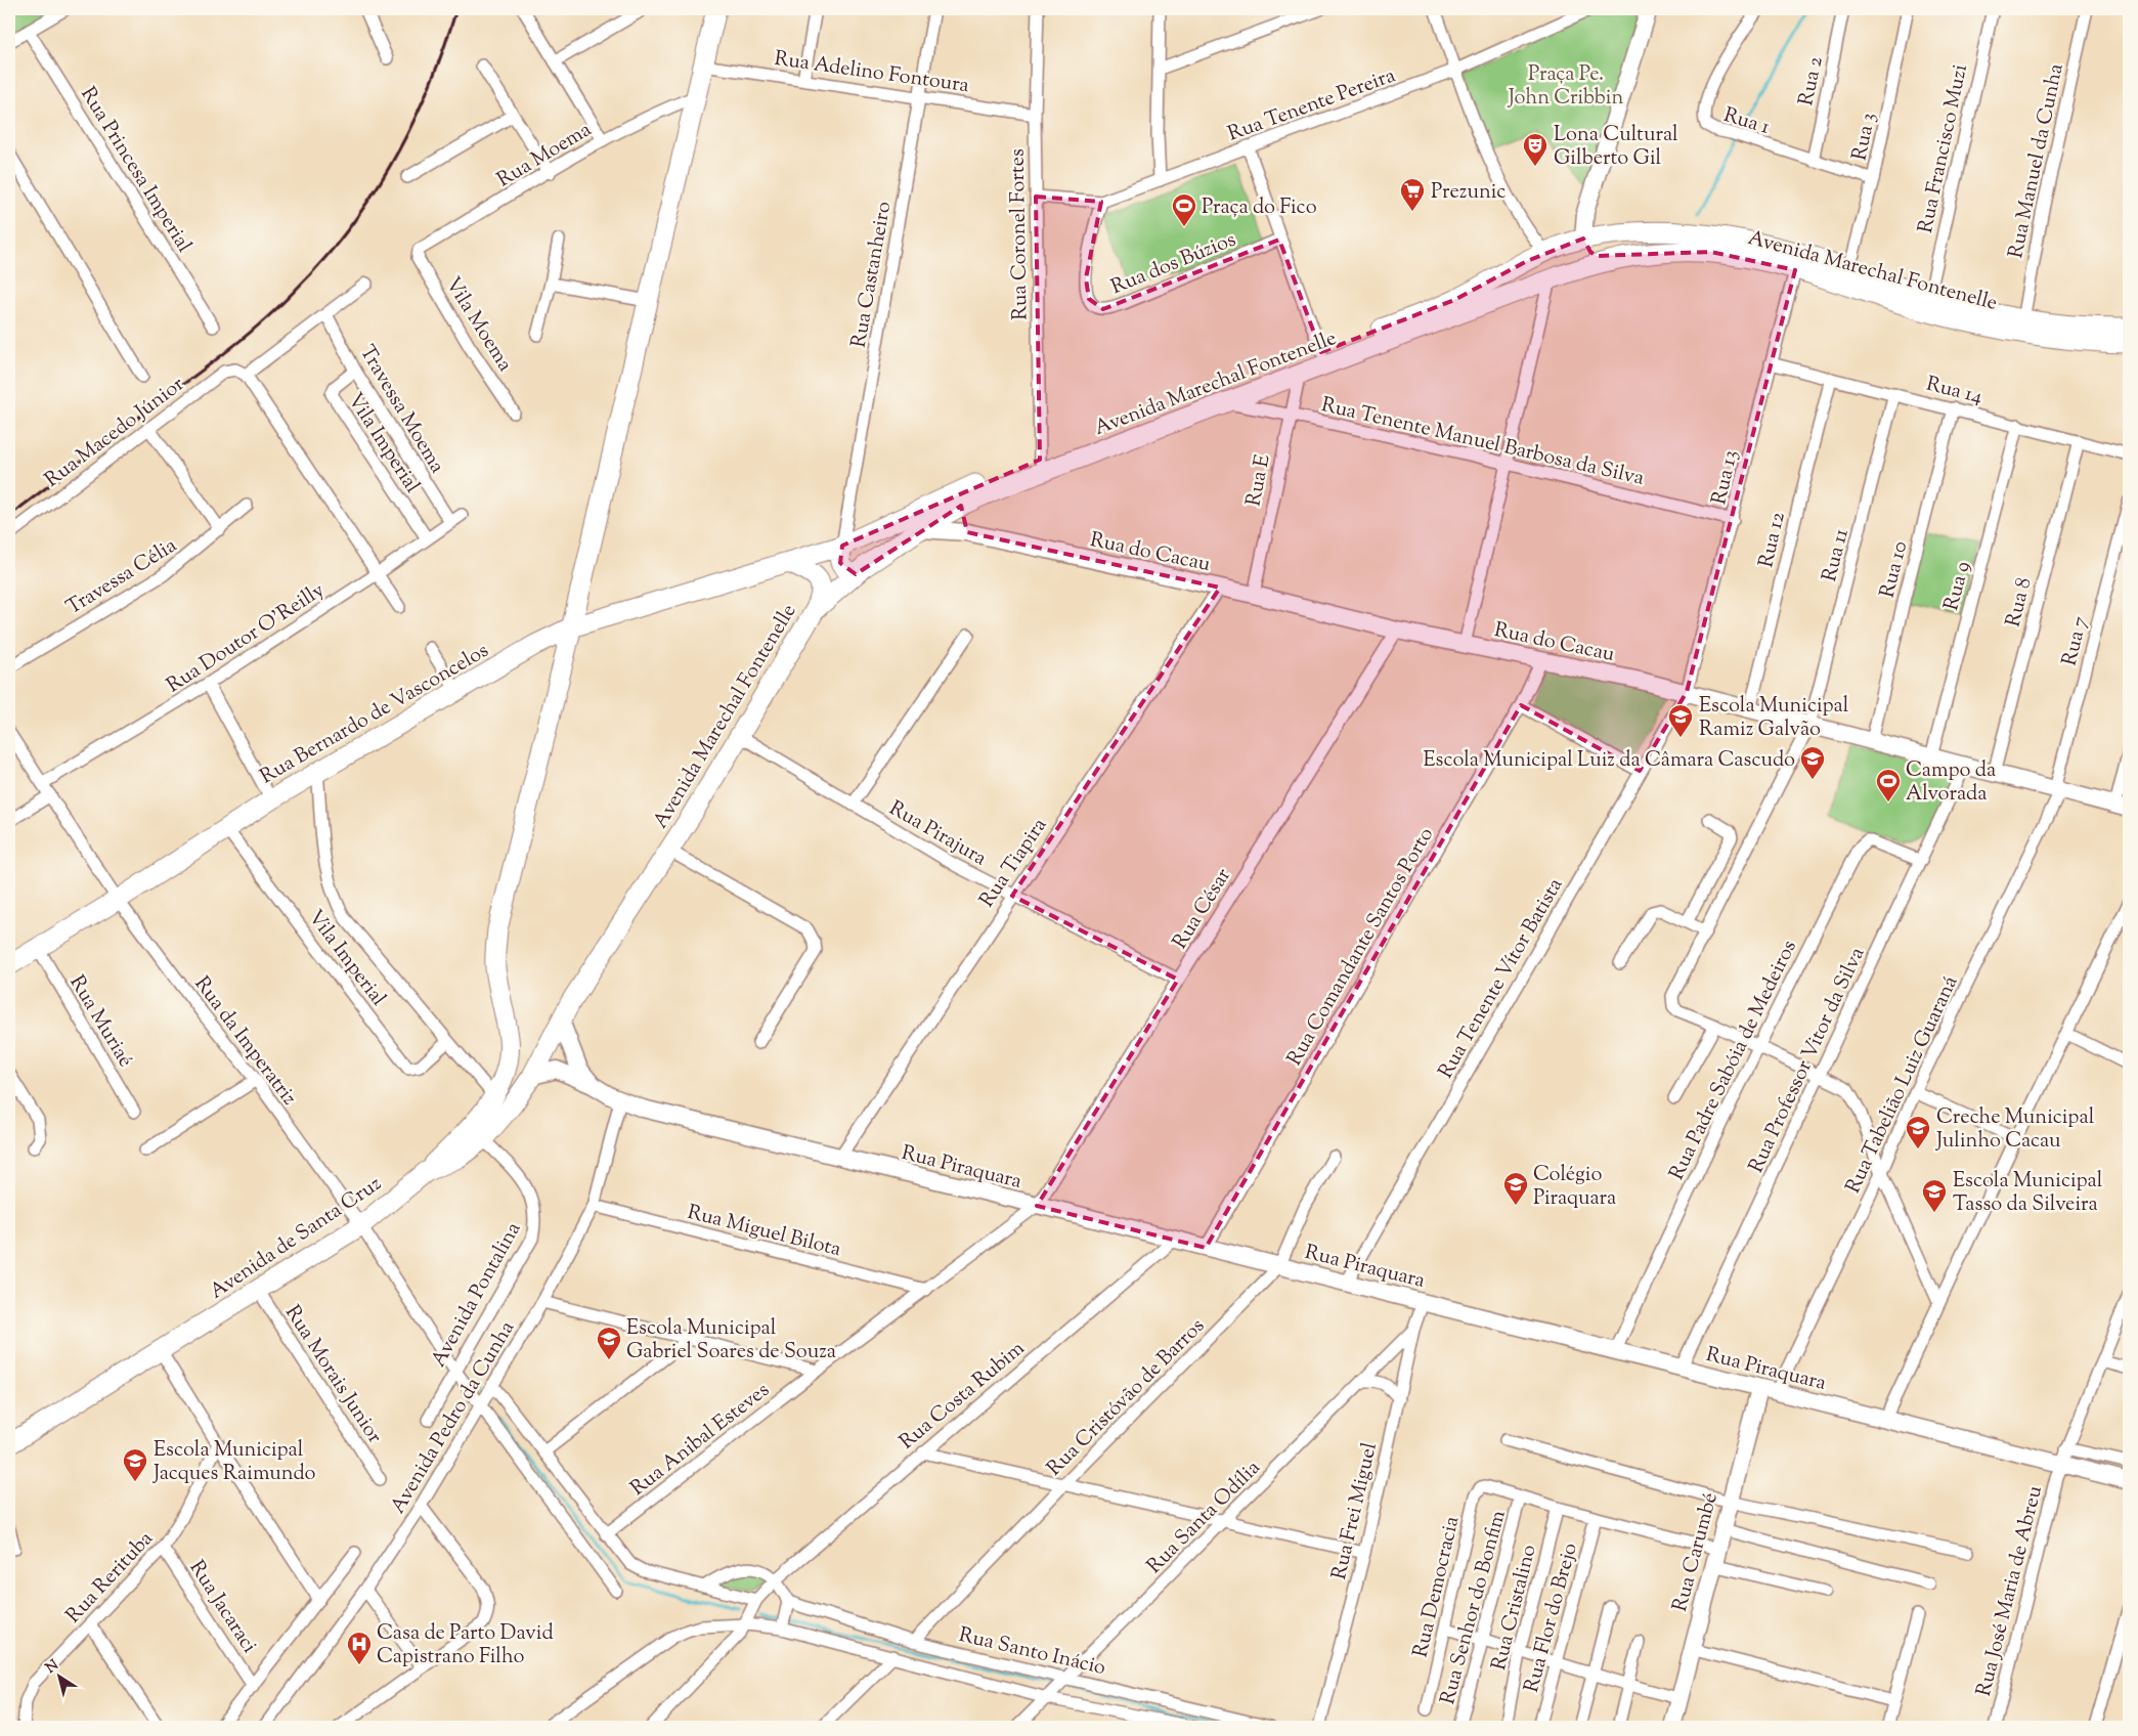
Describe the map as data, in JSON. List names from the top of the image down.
{
  "streets": {
    "main road": ["Avenida Marechal Fontenelle", "Rua Bernardo de Vasconcelos", "Avenida de Santa Cruz"],
    "street": [
      "Rua Adelino Fontoura",
      "Rua 2",
      "Rua Tenente Pereira",
      "Rua 1",
      "Rua 3",
      "Rua Francisco Muzi",
      "Rua Moema",
      "Rua Manuel da Cunha",
      "Rua Princesa Imperial",
      "Rua Coronel Fortes",
      "Rua dos Búzios",
      "Rua Castanheiro",
      "Vila Moema",
      "Rua 14",
      "Travessa Moema",
      "Rua Macedo Júnior",
      "Rua Tenente Manuel Barbosa da Silva",
      "Vila Imperial",
      "Rua 13",
      "Rua E",
      "Rua 12",
      "Rua do Cacau",
      "Rua 11",
      "Rua 10",
      "Travessa Célia",
      "Rua 9",
      "Rua 8",
      "Rua Doutor O'Reilly",
      "Rua 7",
      "Rua Pirajura",
      "Rua Tiapira",
      "Rua César",
      "Rua Comandante Santos Porto",
      "Rua Tenente Vítor Batista",
      "Rua Muriaé",
      "Rua da Imperatriz",
      "Rua Padre Sabóia de Medeiros",
      "Rua Professor Vitor da Silva",
      "Rua Tabelião Luiz Guaraná",
      "Rua Piraquara",
      "Rua Miguel Bilota",
      "Avenida Pontalina",
      "Rua Morais Junior",
      "Rua Costa Rubim",
      "Rua Cristóvão de Barros",
      "Avenida Pedro da Cunha",
      "Rua Anibal Esteves",
      "Rua Frei Miguel",
      "Rua Santa Odília",
      "Rua Carumbé",
      "Rua Rerituba",
      "Rua Democracia",
      "Rua José Maria de Abreu",
      "Rua Jacaraci",
      "Rua Senhor do Bonfim",
      "Rua Cristalino",
      "Rua Flor do Brejo",
      "Rua Santo Inácio"
    ]
  },
  "crossings": [
    ["Rua Adelino Fontoura", "Rua Coronel Fortes"],
    ["Rua Adelino Fontoura", "Rua Castanheiro"],
    ["Rua 2", "Rua 1"],
    ["Rua Tenente Pereira", "Rua Coronel Fortes"],
    ["Rua Tenente Pereira", "Rua dos Búzios"],
    ["Rua 1", "Rua 3"],
    ["Rua 3", "Avenida Marechal Fontenelle"],
    ["Rua Francisco Muzi", "Avenida Marechal Fontenelle"],
    ["Rua Moema", "Vila Moema"],
    ["Rua Manuel da Cunha", "Avenida Marechal Fontenelle"],
    ["Rua Coronel Fortes", "Avenida Marechal Fontenelle"],
    ["Avenida Marechal Fontenelle", "Rua Castanheiro"],
    ["Avenida Marechal Fontenelle", "Rua Tenente Manuel Barbosa da Silva"],
    ["Avenida Marechal Fontenelle", "Rua 13"],
    ["Avenida Marechal Fontenelle", "Rua E"],
    ["Avenida Marechal Fontenelle", "Rua do Cacau"],
    ["Avenida Marechal Fontenelle", "Rua Bernardo de Vasconcelos"],
    ["Avenida Marechal Fontenelle", "Rua Pirajura"],
    ["Avenida Marechal Fontenelle", "Rua Piraquara"],
    ["Avenida Marechal Fontenelle", "Avenida de Santa Cruz"],
    ["Rua 14", "Rua 13"],
    ["Rua 14", "Rua 12"],
    ["Rua 14", "Rua 11"],
    ["Rua 14", "Rua 10"],
    ["Rua 14", "Rua 9"],
    ["Rua 14", "Rua 8"],
    ["Travessa Moema", "Vila Imperial"],
    ["Travessa Moema", "Rua Doutor O'Reilly"],
    ["Rua Tenente Manuel Barbosa da Silva", "Rua 13"],
    ["Rua Tenente Manuel Barbosa da Silva", "Rua E"],
    ["Vila Imperial", "Rua Doutor O'Reilly"],
    ["Vila Imperial", "Rua Bernardo de Vasconcelos"],
    ["Rua 13", "Rua do Cacau"],
    ["Rua 13", "Rua Tenente Vítor Batista"],
    ["Rua E", "Rua do Cacau"],
    ["Rua 12", "Rua do Cacau"],
    ["Rua do Cacau", "Rua 11"],
    ["Rua do Cacau", "Rua 10"],
    ["Rua do Cacau", "Rua 9"],
    ["Rua do Cacau", "Rua 8"],
    ["Rua do Cacau", "Rua 7"],
    ["Rua do Cacau", "Rua Tiapira"],
    ["Rua do Cacau", "Rua César"],
    ["Rua do Cacau", "Rua Comandante Santos Porto"],
    ["Rua do Cacau", "Rua Tenente Vítor Batista"],
    ["Rua do Cacau", "Rua Professor Vitor da Silva"],
    ["Rua do Cacau", "Rua Tabelião Luiz Guaraná"],
    ["Rua Doutor O'Reilly", "Rua da Imperatriz"],
    ["Rua 7", "Rua Tabelião Luiz Guaraná"],
    ["Rua Bernardo de Vasconcelos", "Rua Muriaé"],
    ["Rua Bernardo de Vasconcelos", "Rua da Imperatriz"],
    ["Rua Pirajura", "Rua Tiapira"],
    ["Rua Pirajura", "Rua César"],
    ["Rua Tiapira", "Rua Piraquara"],
    ["Rua César", "Rua Piraquara"],
    ["Rua César", "Rua Anibal Esteves"],
    ["Rua Comandante Santos Porto", "Rua Piraquara"],
    ["Rua Tenente Vítor Batista", "Rua Piraquara"],
    ["Rua da Imperatriz", "Avenida de Santa Cruz"],
    ["Rua da Imperatriz", "Avenida Pontalina"],
    ["Rua da Imperatriz", "Avenida Pedro da Cunha"],
    ["Rua Padre Sabóia de Medeiros", "Rua Professor Vitor da Silva"],
    ["Rua Padre Sabóia de Medeiros", "Rua Piraquara"],
    ["Rua Professor Vitor da Silva", "Rua Piraquara"],
    ["Rua Tabelião Luiz Guaraná", "Rua Piraquara"],
    ["Rua Piraquara", "Avenida de Santa Cruz"],
    ["Rua Piraquara", "Rua Costa Rubim"],
    ["Rua Piraquara", "Rua Cristóvão de Barros"],
    ["Rua Piraquara", "Avenida Pedro da Cunha"],
    ["Rua Piraquara", "Rua Anibal Esteves"],
    ["Rua Piraquara", "Rua Frei Miguel"],
    ["Rua Piraquara", "Rua Carumbé"],
    ["Rua Piraquara", "Rua José Maria de Abreu"],
    ["Rua Miguel Bilota", "Avenida Pedro da Cunha"],
    ["Rua Miguel Bilota", "Rua Anibal Esteves"],
    ["Avenida de Santa Cruz", "Avenida Pontalina"],
    ["Avenida de Santa Cruz", "Rua Morais Junior"],
    ["Rua Costa Rubim", "Rua Santo Inácio"],
    ["Rua Cristóvão de Barros", "Rua Santo Inácio"],
    ["Rua Frei Miguel", "Rua Santa Odília"],
    ["Rua Santa Odília", "Rua Santo Inácio"],
    ["Rua Rerituba", "Rua Jacaraci"],
    ["Rua Democracia", "Rua Senhor do Bonfim"]
  ],
  "parks": ["Praça Pe. John Cribbin"],
  "places": {
    "theatre": ["Lona Cultural Gilberto Gil"],
    "supermarket": ["Prezunic"],
    "sports": ["Praça do Fico", "Campo da Alvorada"],
    "school or university": [
      "Escola Municipal Ramiz Galvão",
      "Escola Municipal Luiz da Câmara Cascudo",
      "Creche Municipal Julinho Cacau",
      "Colégio Piraquara",
      "Escola Municipal Tasso da Silveira",
      "Escola Municipal Gabriel Soares de Souza",
      "Escola Municipal Jacques Raimundo"
    ],
    "hospital": ["Casa de Parto David Capistrano Filho"]
  },
  "north": "top left"
}
